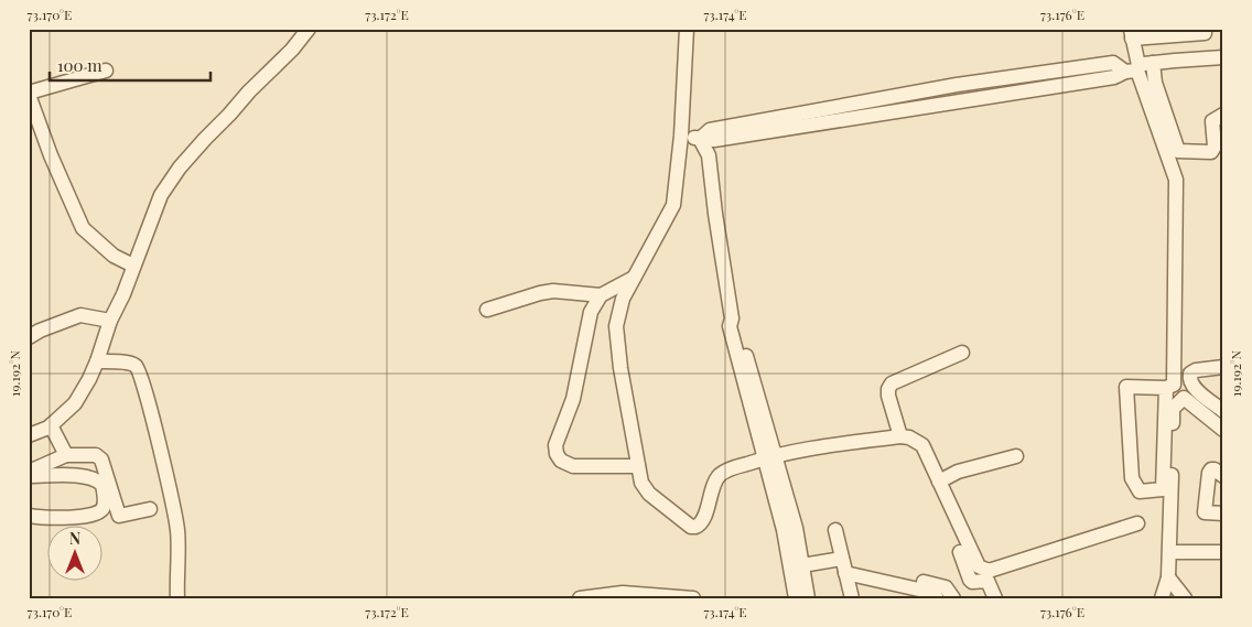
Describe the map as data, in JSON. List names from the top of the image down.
{
  "scale_bar": "100 m",
  "north": "top",
  "coordinates": [
    "73.170°E",
    "73.172°E",
    "73.174°E",
    "73.176°E",
    "19.192°N"
  ]
}
